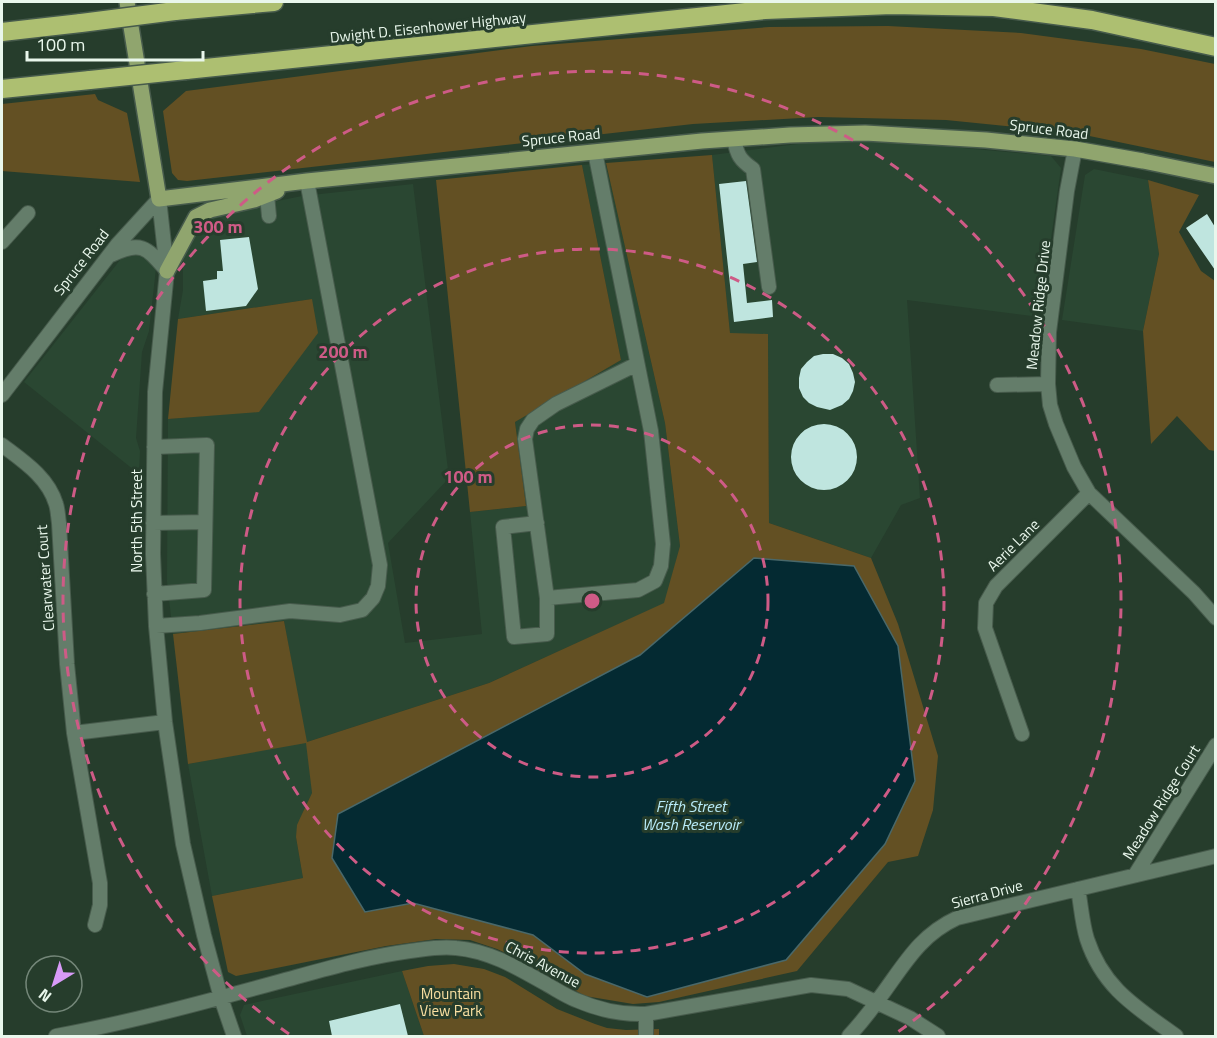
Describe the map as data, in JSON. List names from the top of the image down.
{
  "streets": {
    "highway": ["Dwight D. Eisenhower Highway"],
    "main road": ["Spruce Road", "North 5th Street"],
    "street": [
      "Meadow Ridge Drive",
      "Aerie Lane",
      "Clearwater Court",
      "Meadow Ridge Court",
      "Sierra Drive",
      "Chris Avenue"
    ]
  },
  "crossings": [
    ["Spruce Road", "Meadow Ridge Drive"],
    ["Spruce Road", "North 5th Street"],
    ["Meadow Ridge Drive", "Aerie Lane"],
    ["North 5th Street", "Chris Avenue"],
    ["Meadow Ridge Court", "Sierra Drive"],
    ["Sierra Drive", "Chris Avenue"]
  ],
  "water": ["Fifth Street Wash Reservoir"],
  "parks": ["Mountain View Park"],
  "scale_bar": "100 m",
  "north": "bottom left",
  "rings": ["300 m", "200 m", "100 m"]
}
